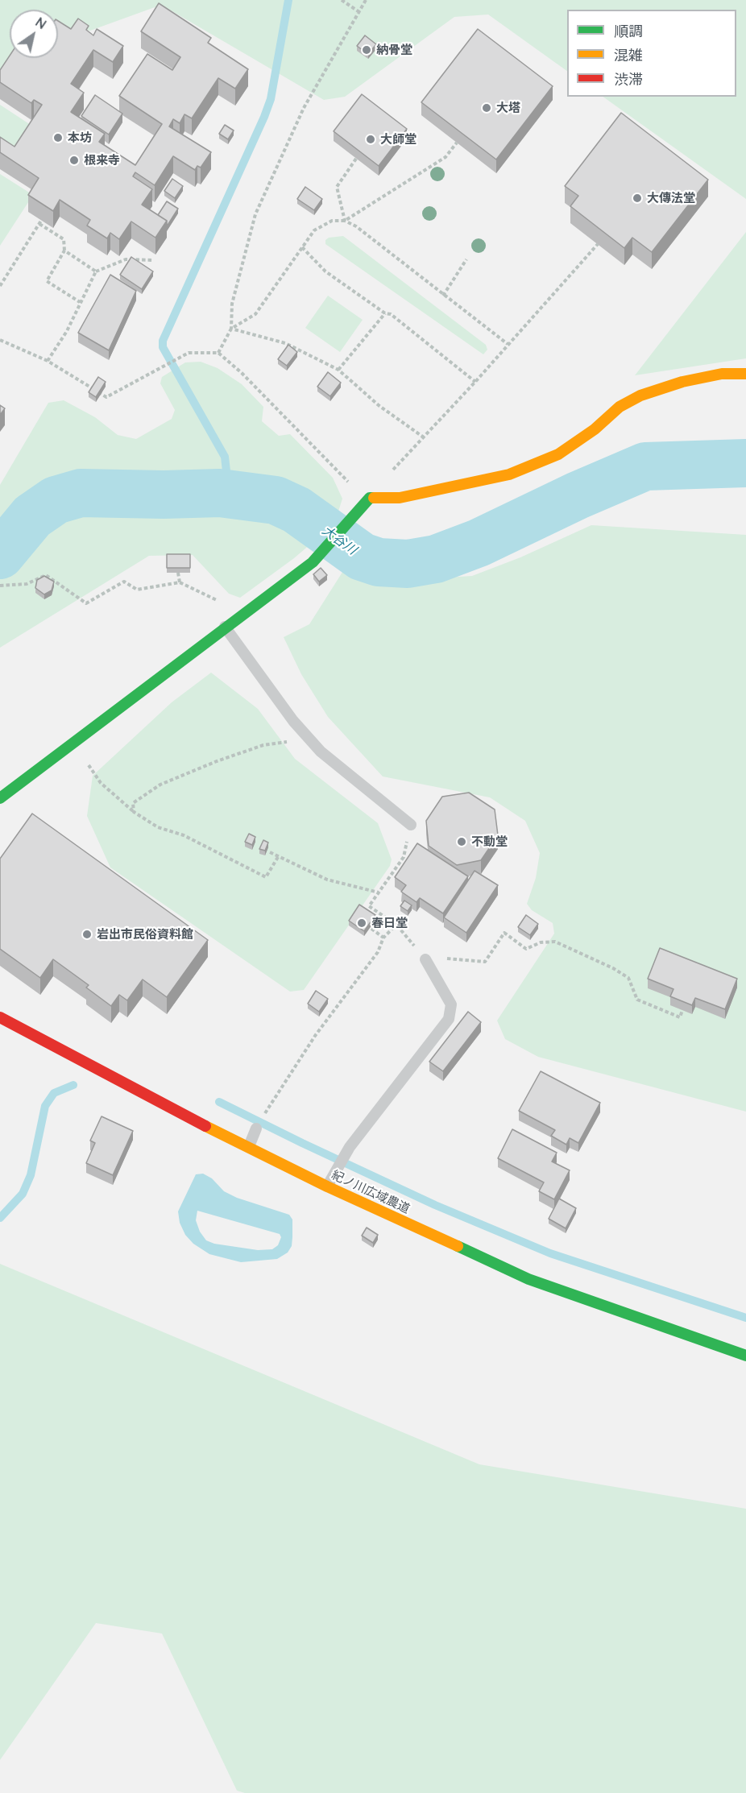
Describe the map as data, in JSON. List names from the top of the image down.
{
  "streets": {
    "street": ["紀ノ川広域農道"]
  },
  "water": ["大谷川"],
  "places": [
    "納骨堂",
    "大塔",
    "本坊",
    "大師堂",
    "根来寺",
    "大傳法堂",
    "不動堂",
    "春日堂",
    "岩出市民俗資料館"
  ],
  "legend": ["順調", "混雑", "渋滞"],
  "north": "top right"
}
